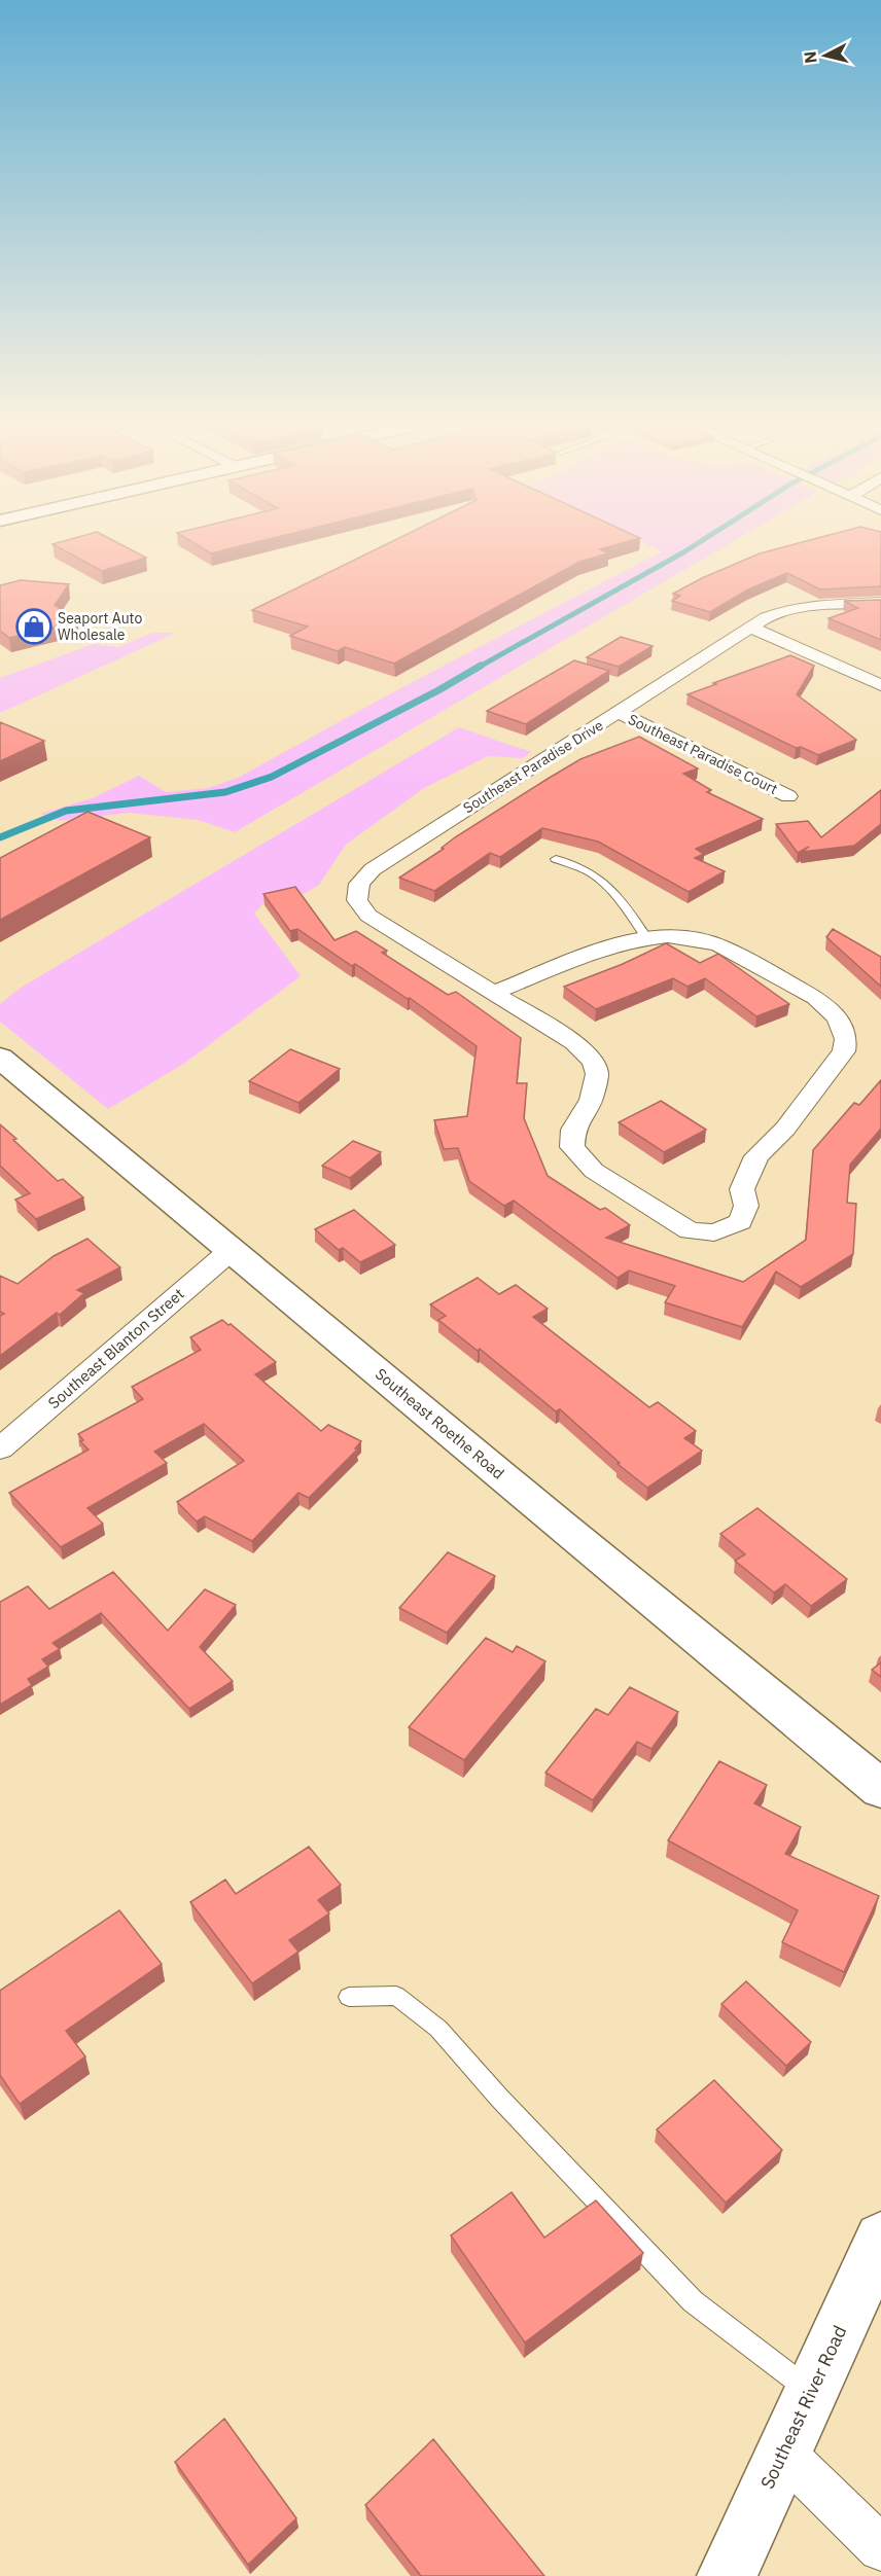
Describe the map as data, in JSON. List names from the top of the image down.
{
  "streets": {
    "street": [
      "Southeast Paradise Court",
      "Southeast Paradise Drive",
      "Southeast Blanton Street",
      "Southeast Roethe Road",
      "Southeast River Road"
    ]
  },
  "crossings": [
    ["Southeast Paradise Court", "Southeast Paradise Drive"],
    ["Southeast Blanton Street", "Southeast Roethe Road"]
  ],
  "places": {
    "shop": ["Seaport Auto Wholesale"]
  },
  "north": "left"
}
